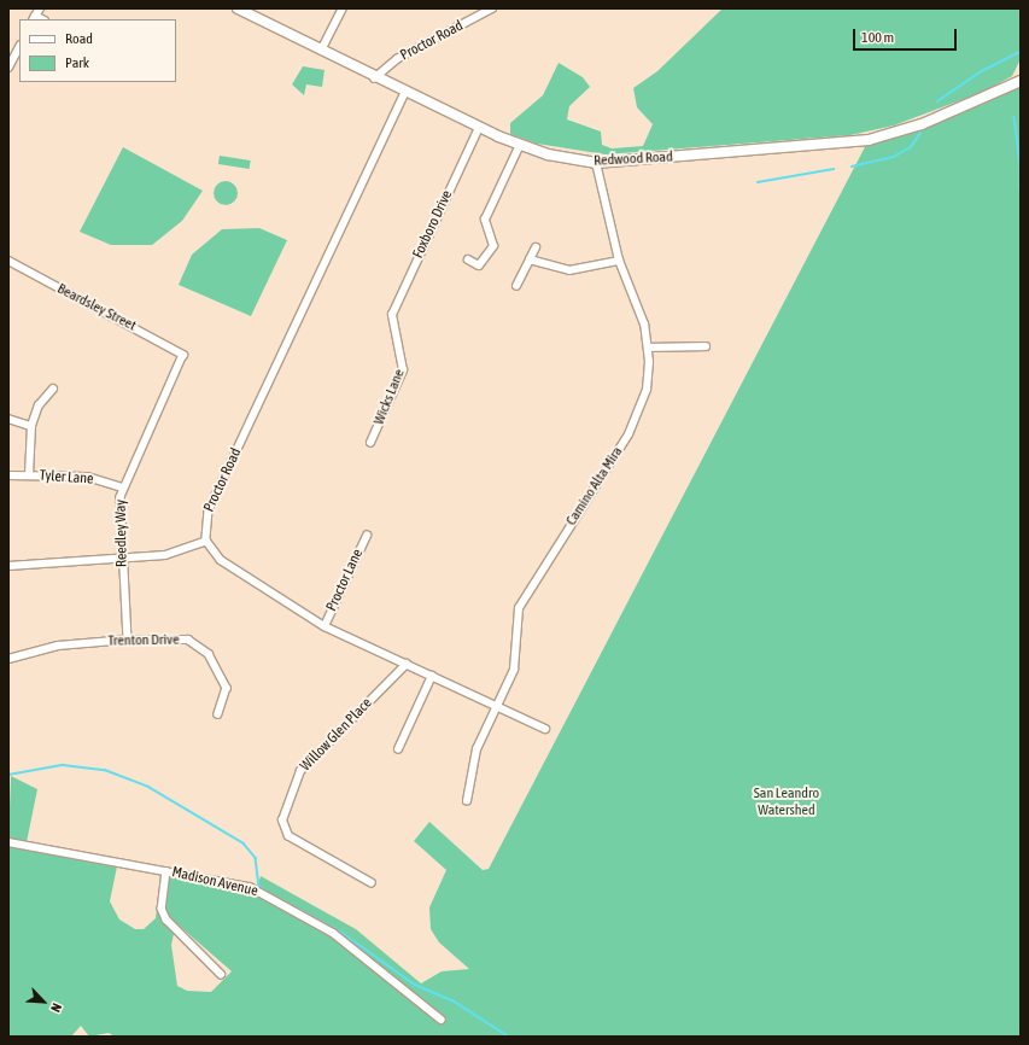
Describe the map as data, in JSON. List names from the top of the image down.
{
  "streets": {
    "main road": ["Redwood Road"],
    "street": [
      "Proctor Road",
      "Foxboro Drive",
      "Beardsley Street",
      "Wicks Lane",
      "Tyler Lane",
      "Camino Alta Mira",
      "Reedley Way",
      "Proctor Lane",
      "Trenton Drive",
      "Willow Glen Place",
      "Madison Avenue"
    ]
  },
  "crossings": [
    ["Proctor Road", "Redwood Road"],
    ["Redwood Road", "Foxboro Drive"],
    ["Redwood Road", "Camino Alta Mira"],
    ["Foxboro Drive", "Wicks Lane"],
    ["Beardsley Street", "Reedley Way"],
    ["Tyler Lane", "Reedley Way"],
    ["Reedley Way", "Trenton Drive"]
  ],
  "parks": ["San Leandro Watershed"],
  "legend": ["Road", "Park"],
  "scale_bar": "100 m",
  "north": "bottom right"
}
